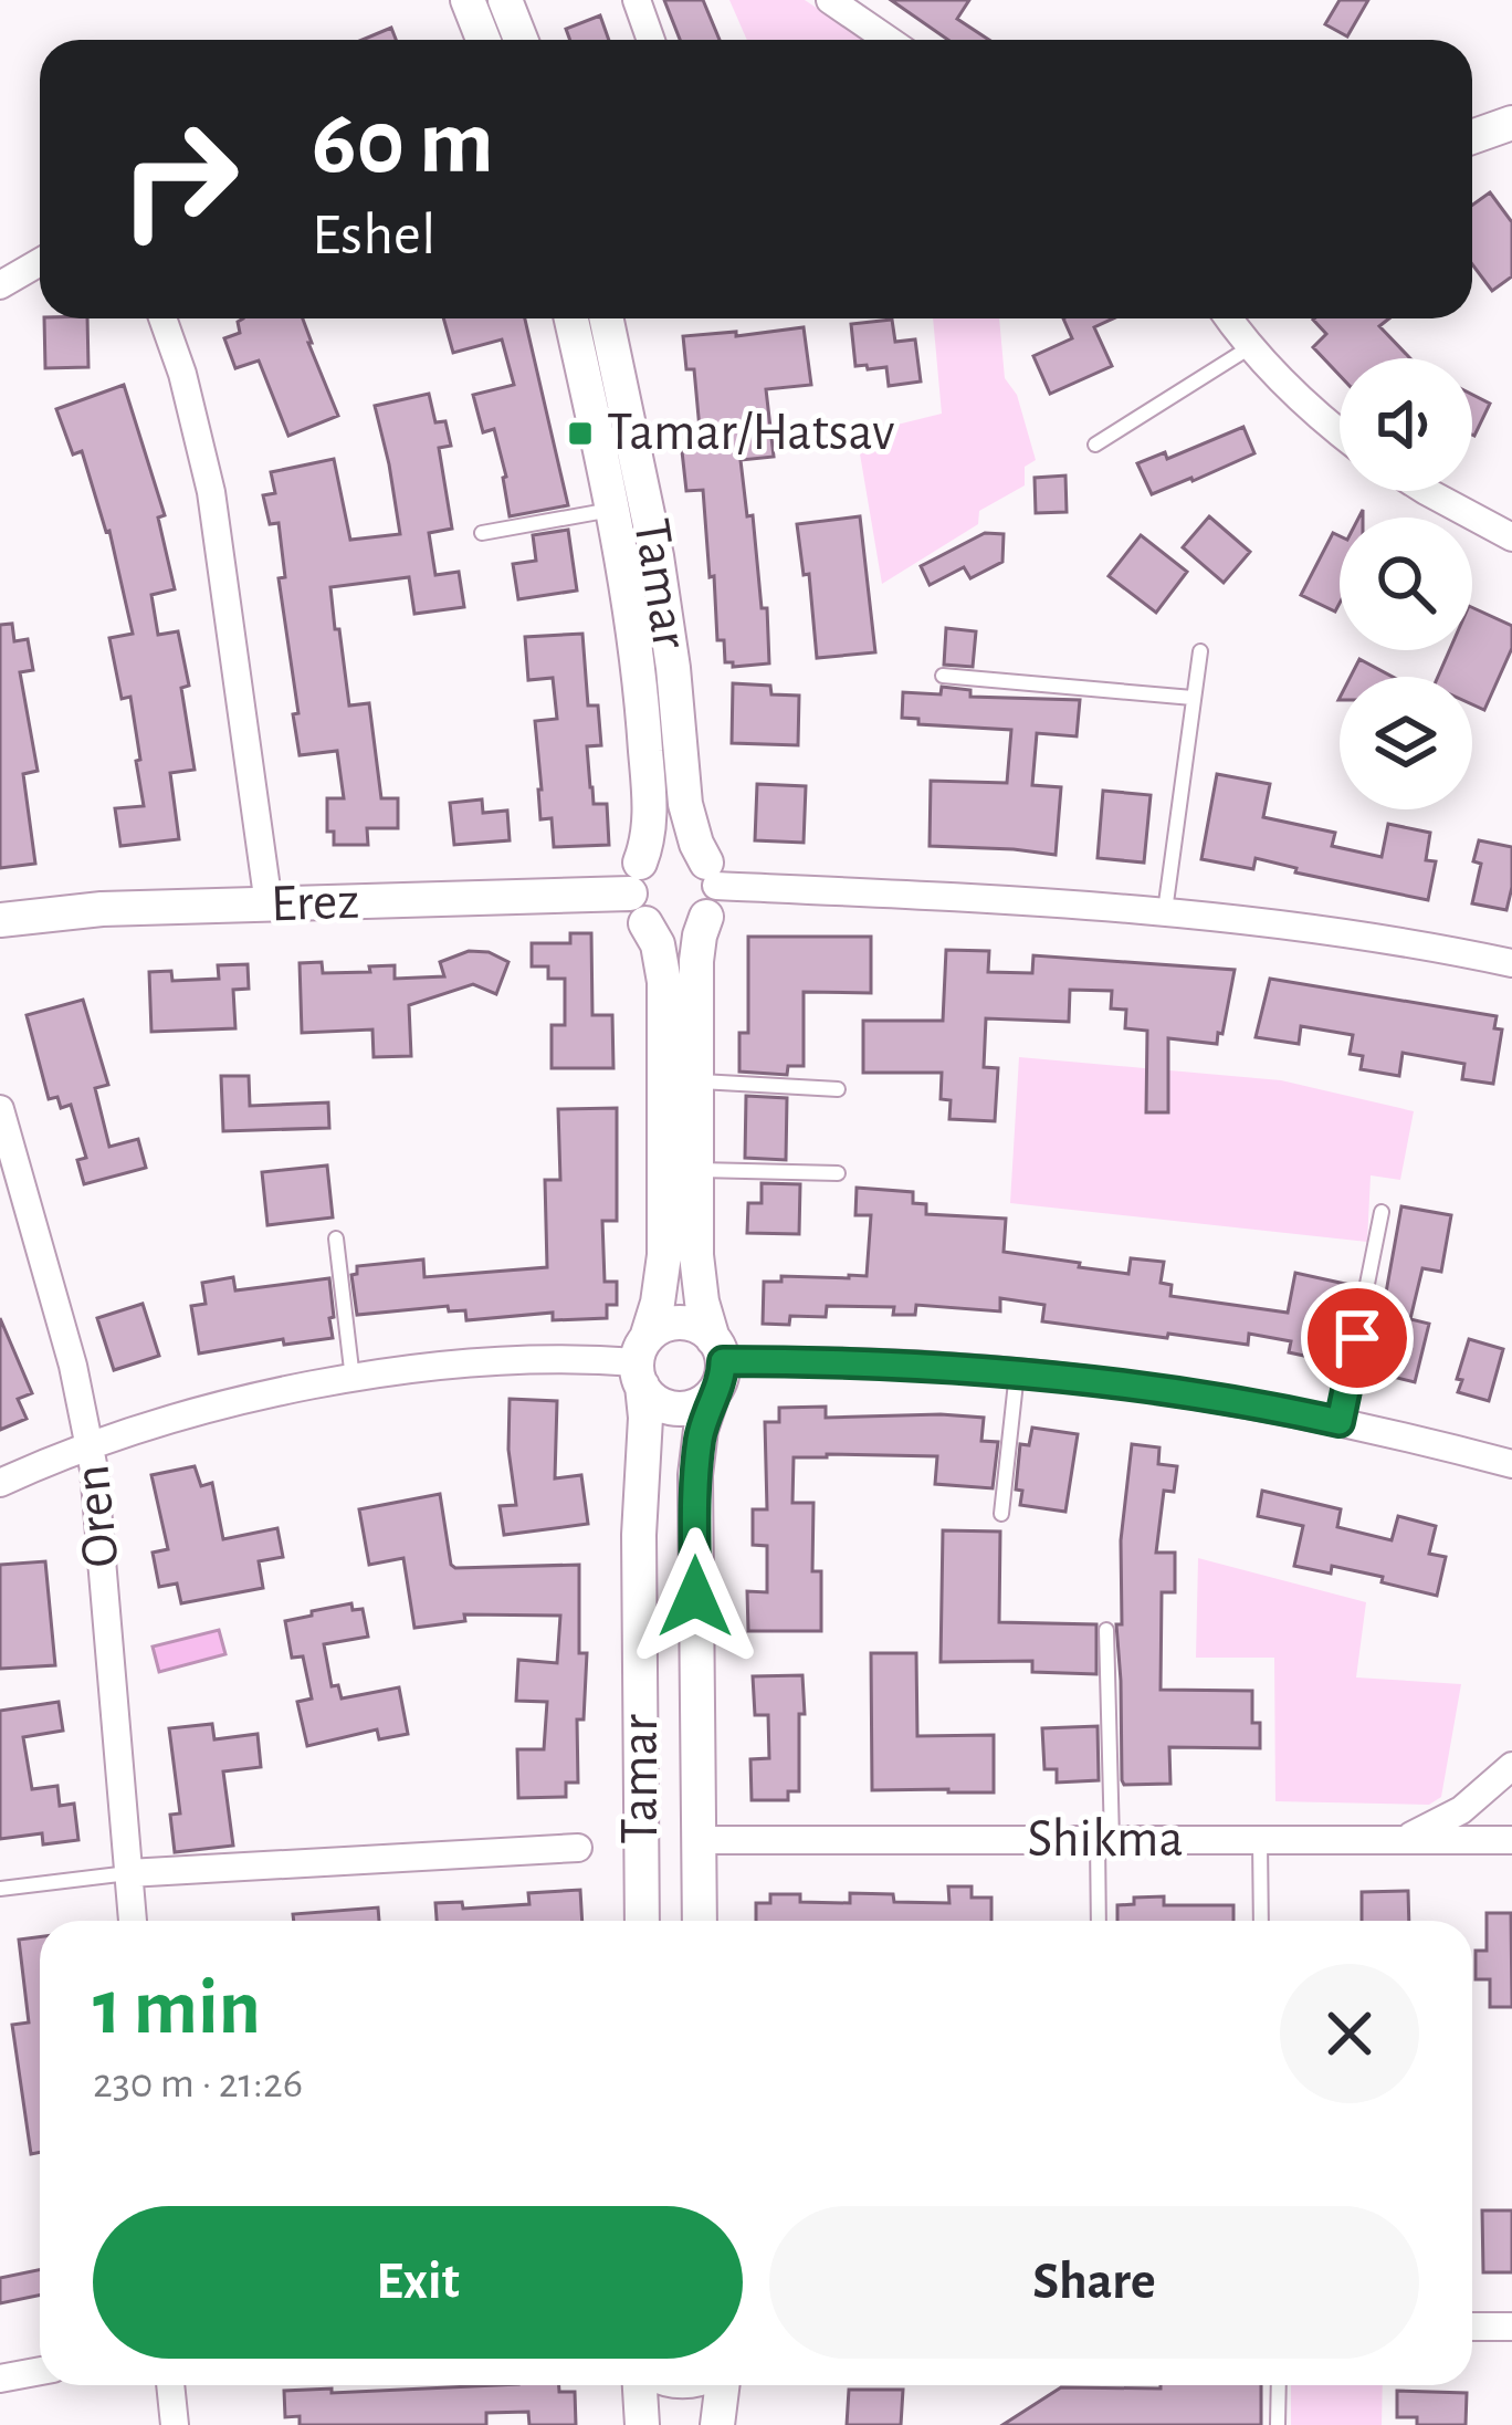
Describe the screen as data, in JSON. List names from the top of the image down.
{
  "streets": {
    "street": [
      "Tamar",
      "Erez",
      "Oren",
      "Shikma"
    ]
  },
  "crossings": [
    ["Tamar", "Erez"],
    ["Tamar", "Shikma"]
  ],
  "places": {
    "transit": ["Tamar/Hatsav"]
  },
  "page": {
    "turn": ["60 m", "Eshel"],
    "heading": ["1 min", "230 m · 21:26"],
    "buttons": ["Exit", "Share"]
  }
}
